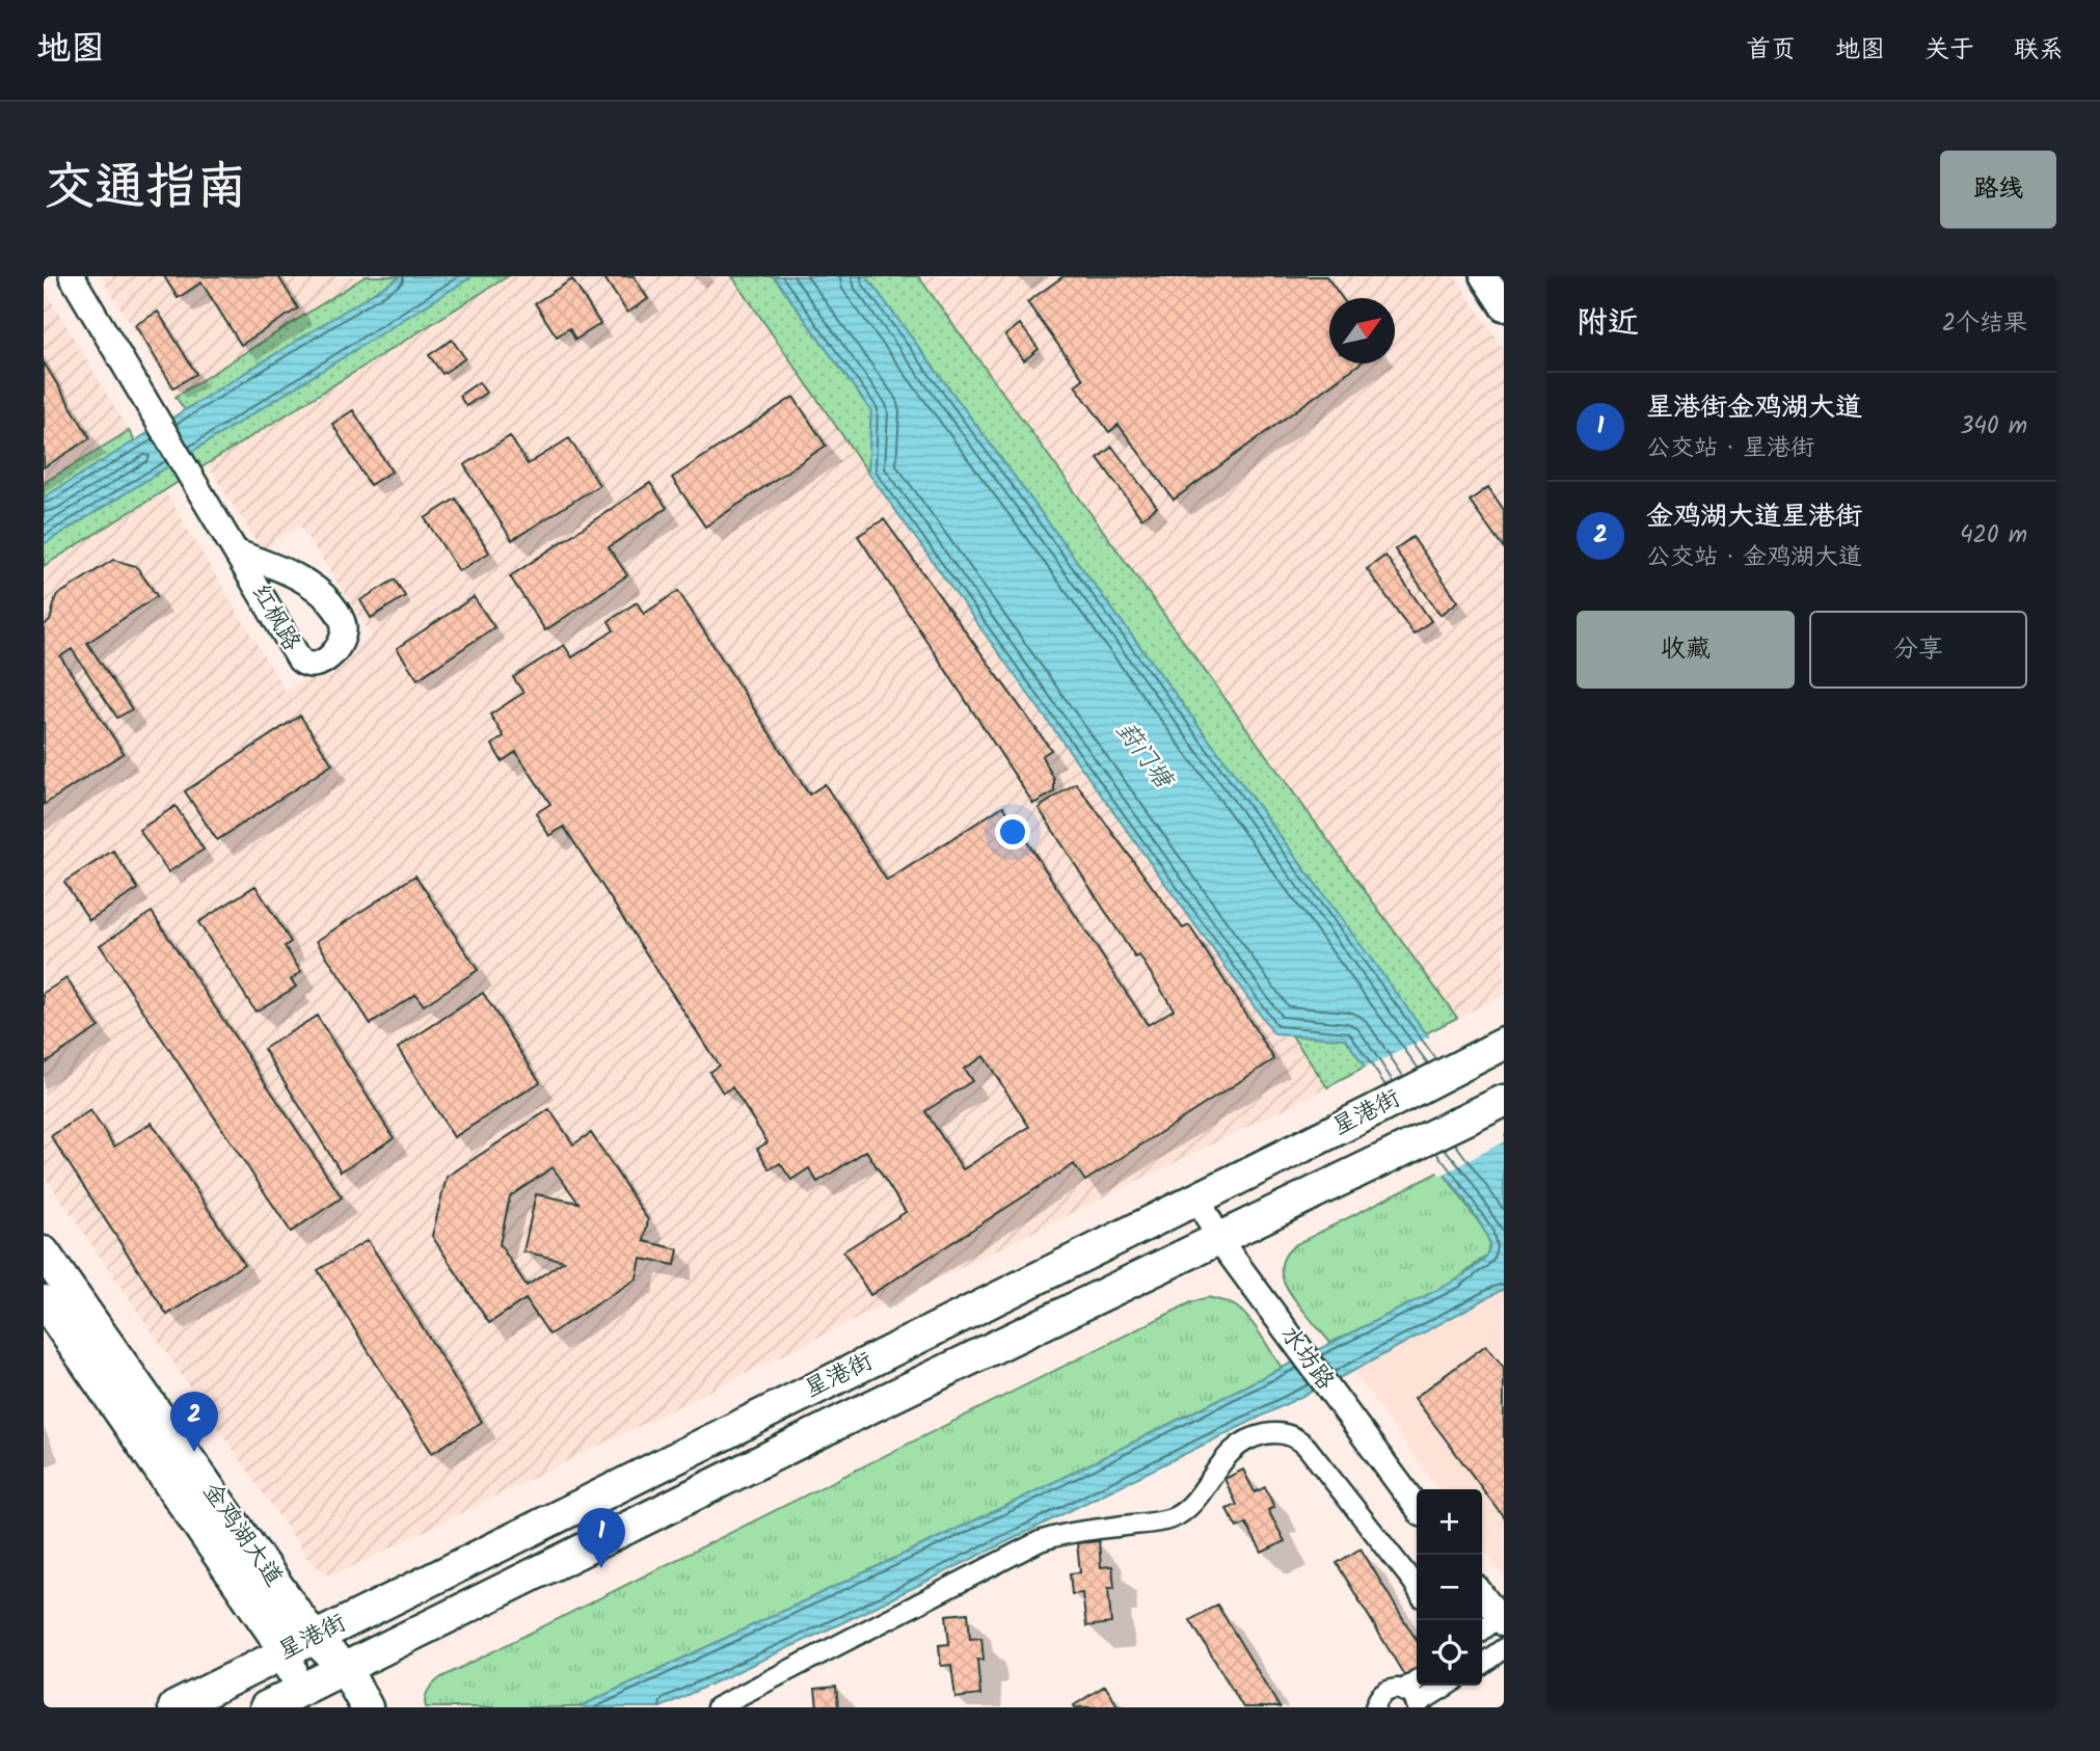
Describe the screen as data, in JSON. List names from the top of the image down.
{
  "streets": {
    "main road": ["星港街", "金鸡湖大道"],
    "street": ["红枫路", "水坊路"]
  },
  "crossings": [
    ["星港街", "水坊路"],
    ["星港街", "金鸡湖大道"]
  ],
  "water": ["葑门塘"],
  "north": "top right",
  "page": {
    "header": "地图",
    "nav": [
      "首页",
      "地图",
      "关于",
      "联系"
    ],
    "title": "交通指南",
    "buttons": [
      "路线",
      ["收藏", "分享"]
    ],
    "heading": ["附近", "2个结果"],
    "list": [
      {
        "mark": "1",
        "name": "星港街金鸡湖大道",
        "note": "公交站 · 星港街",
        "value": "340 m"
      },
      {
        "mark": "2",
        "name": "金鸡湖大道星港街",
        "note": "公交站 · 金鸡湖大道",
        "value": "420 m"
      }
    ],
    "pins": ["2", "1"],
    "map_buttons": ["+", "−"]
  }
}
